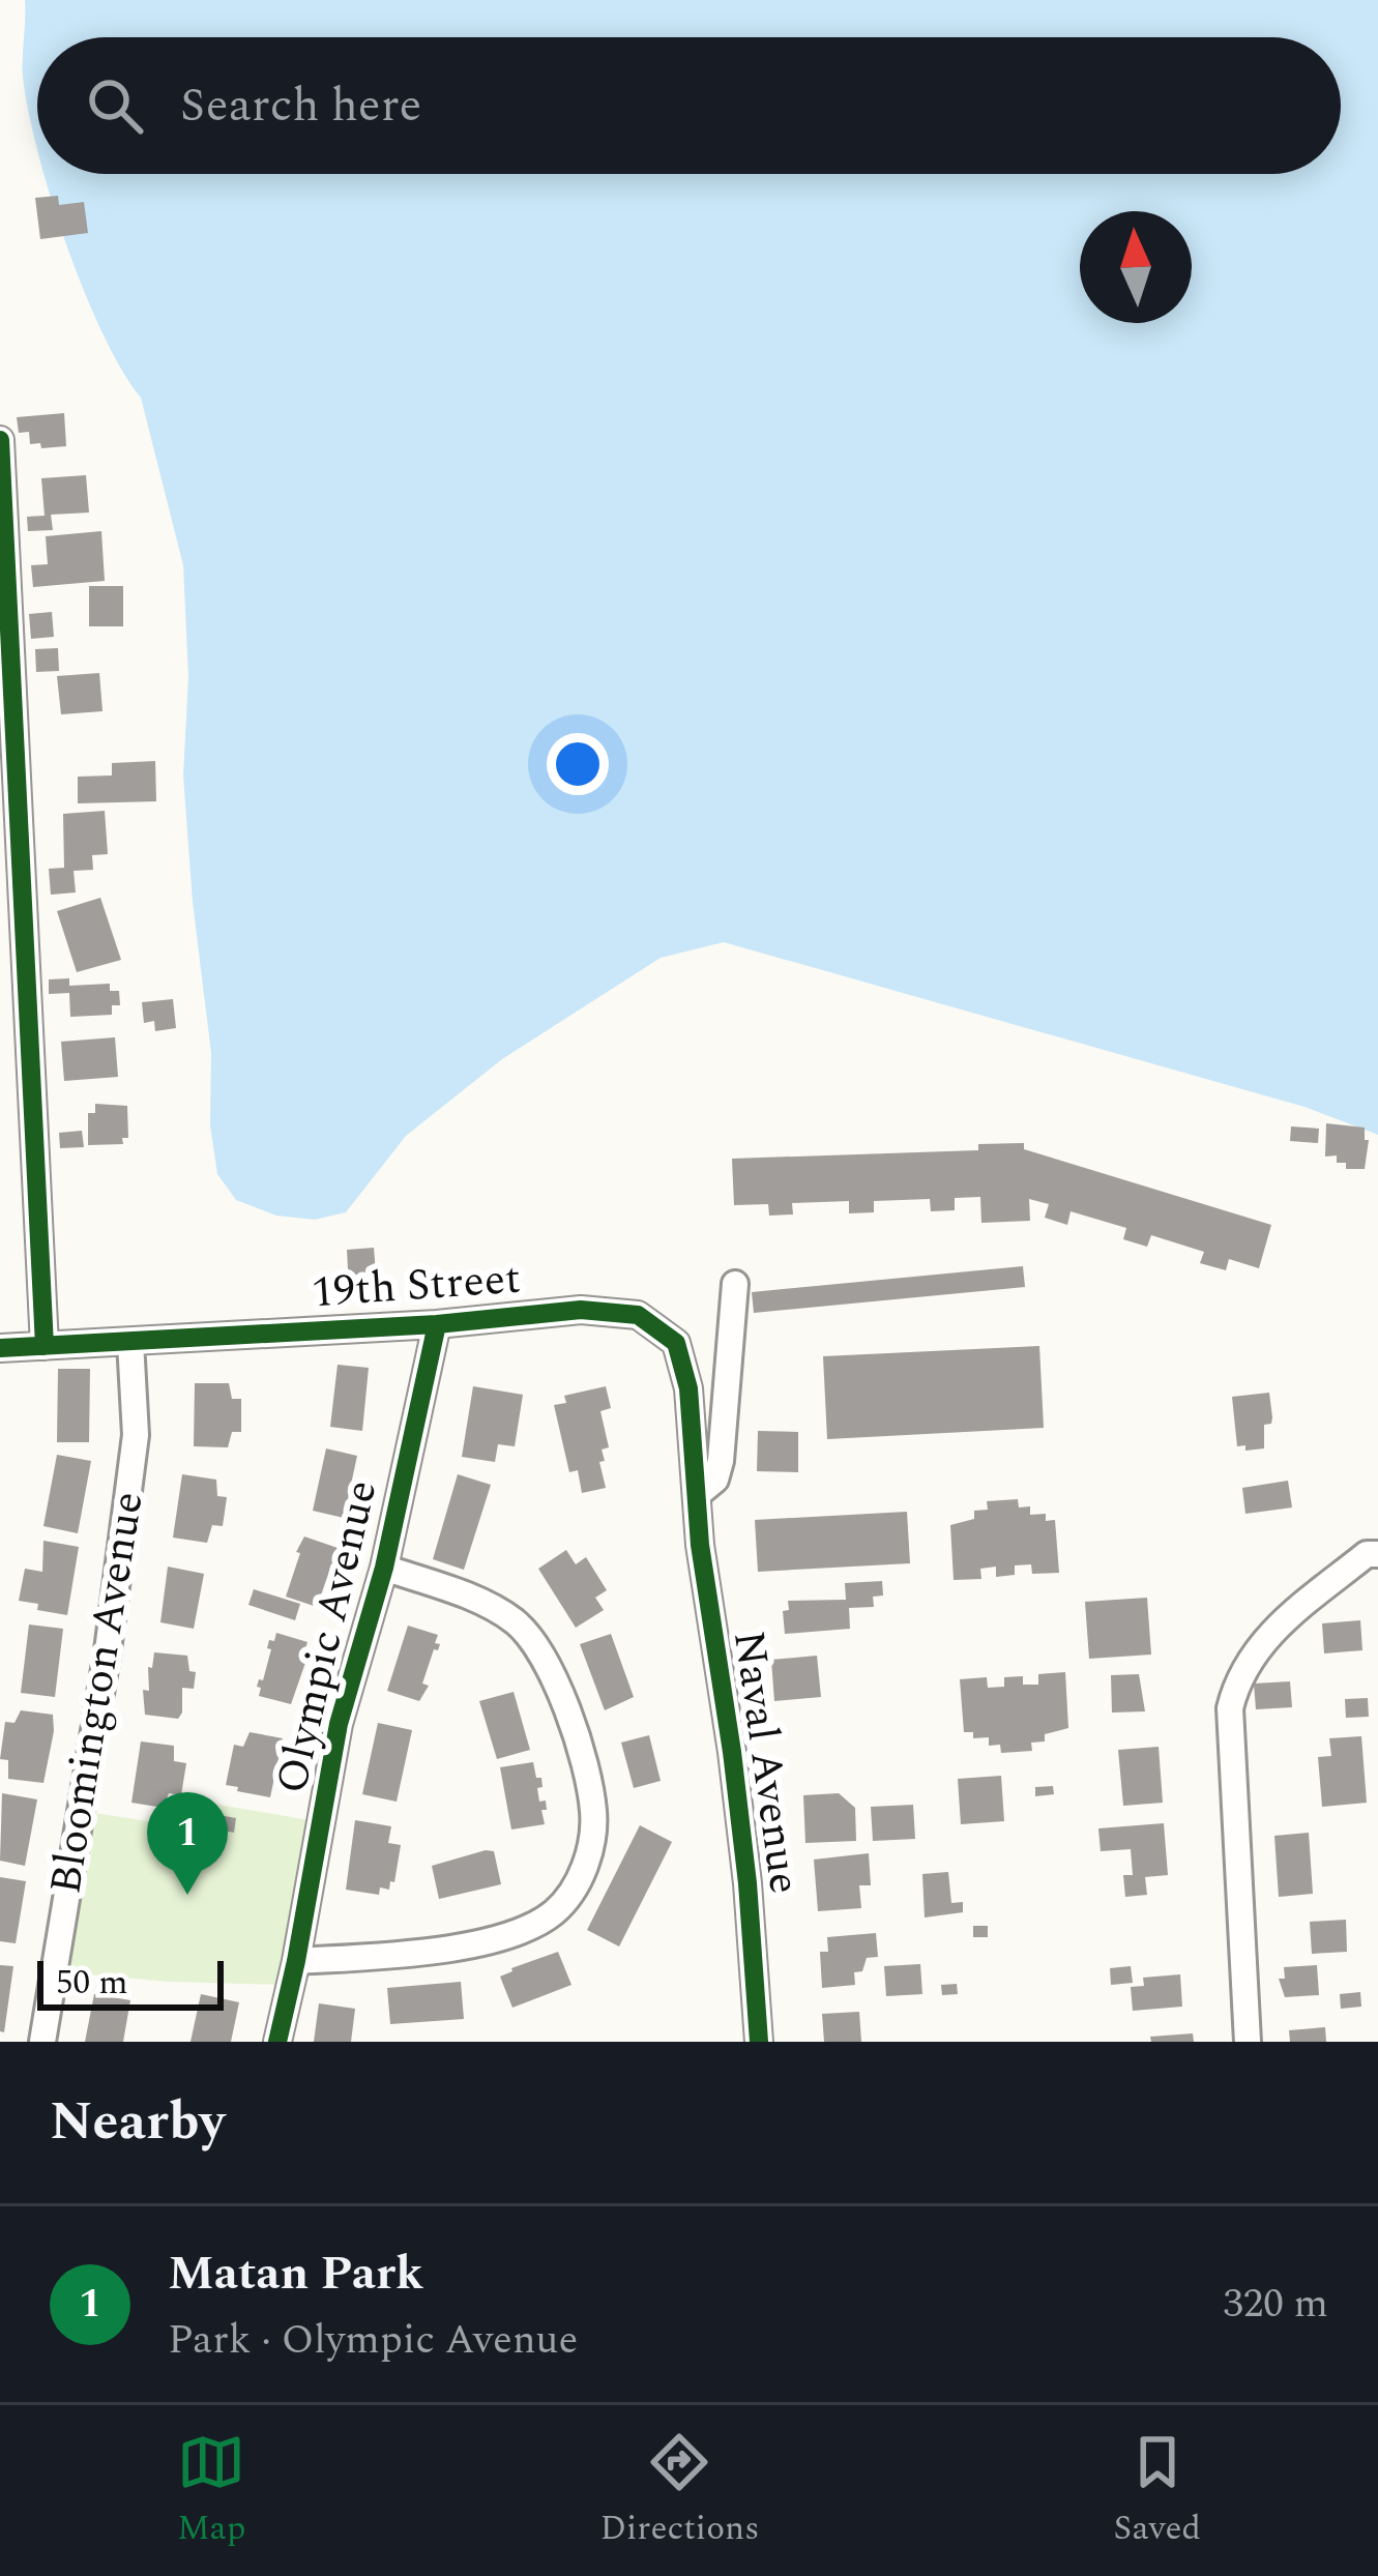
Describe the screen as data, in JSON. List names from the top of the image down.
{
  "streets": {
    "street": [
      "19th Street",
      "Olympic Avenue",
      "Bloomington Avenue",
      "Naval Avenue"
    ]
  },
  "crossings": [
    ["19th Street", "Olympic Avenue"],
    ["19th Street", "Bloomington Avenue"],
    ["19th Street", "Naval Avenue"]
  ],
  "scale_bar": "50 m",
  "north": "top",
  "page": {
    "search": "Search here",
    "pins": "1",
    "scale": "50 m",
    "heading": "Nearby",
    "list": [
      {
        "mark": "1",
        "name": "Matan Park",
        "note": "Park · Olympic Avenue",
        "value": "320 m"
      }
    ],
    "nav": ["Map", "Directions", "Saved"]
  }
}
